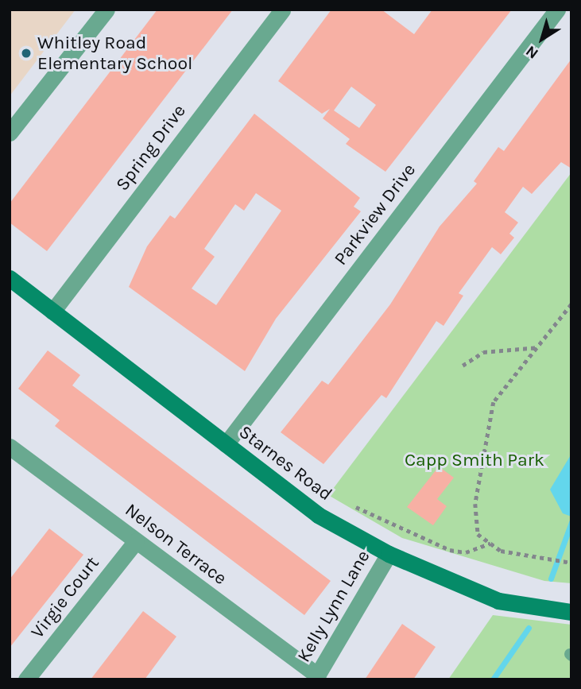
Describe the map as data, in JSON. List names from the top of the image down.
{
  "streets": {
    "main road": ["Starnes Road"],
    "street": [
      "Spring Drive",
      "Parkview Drive",
      "Nelson Terrace",
      "Virgie Court",
      "Kelly Lynn Lane"
    ]
  },
  "crossings": [
    ["Spring Drive", "Starnes Road"],
    ["Parkview Drive", "Starnes Road"],
    ["Starnes Road", "Kelly Lynn Lane"],
    ["Nelson Terrace", "Virgie Court"],
    ["Nelson Terrace", "Kelly Lynn Lane"]
  ],
  "parks": ["Capp Smith Park"],
  "places": ["Whitley Road Elementary School"],
  "north": "bottom left"
}
